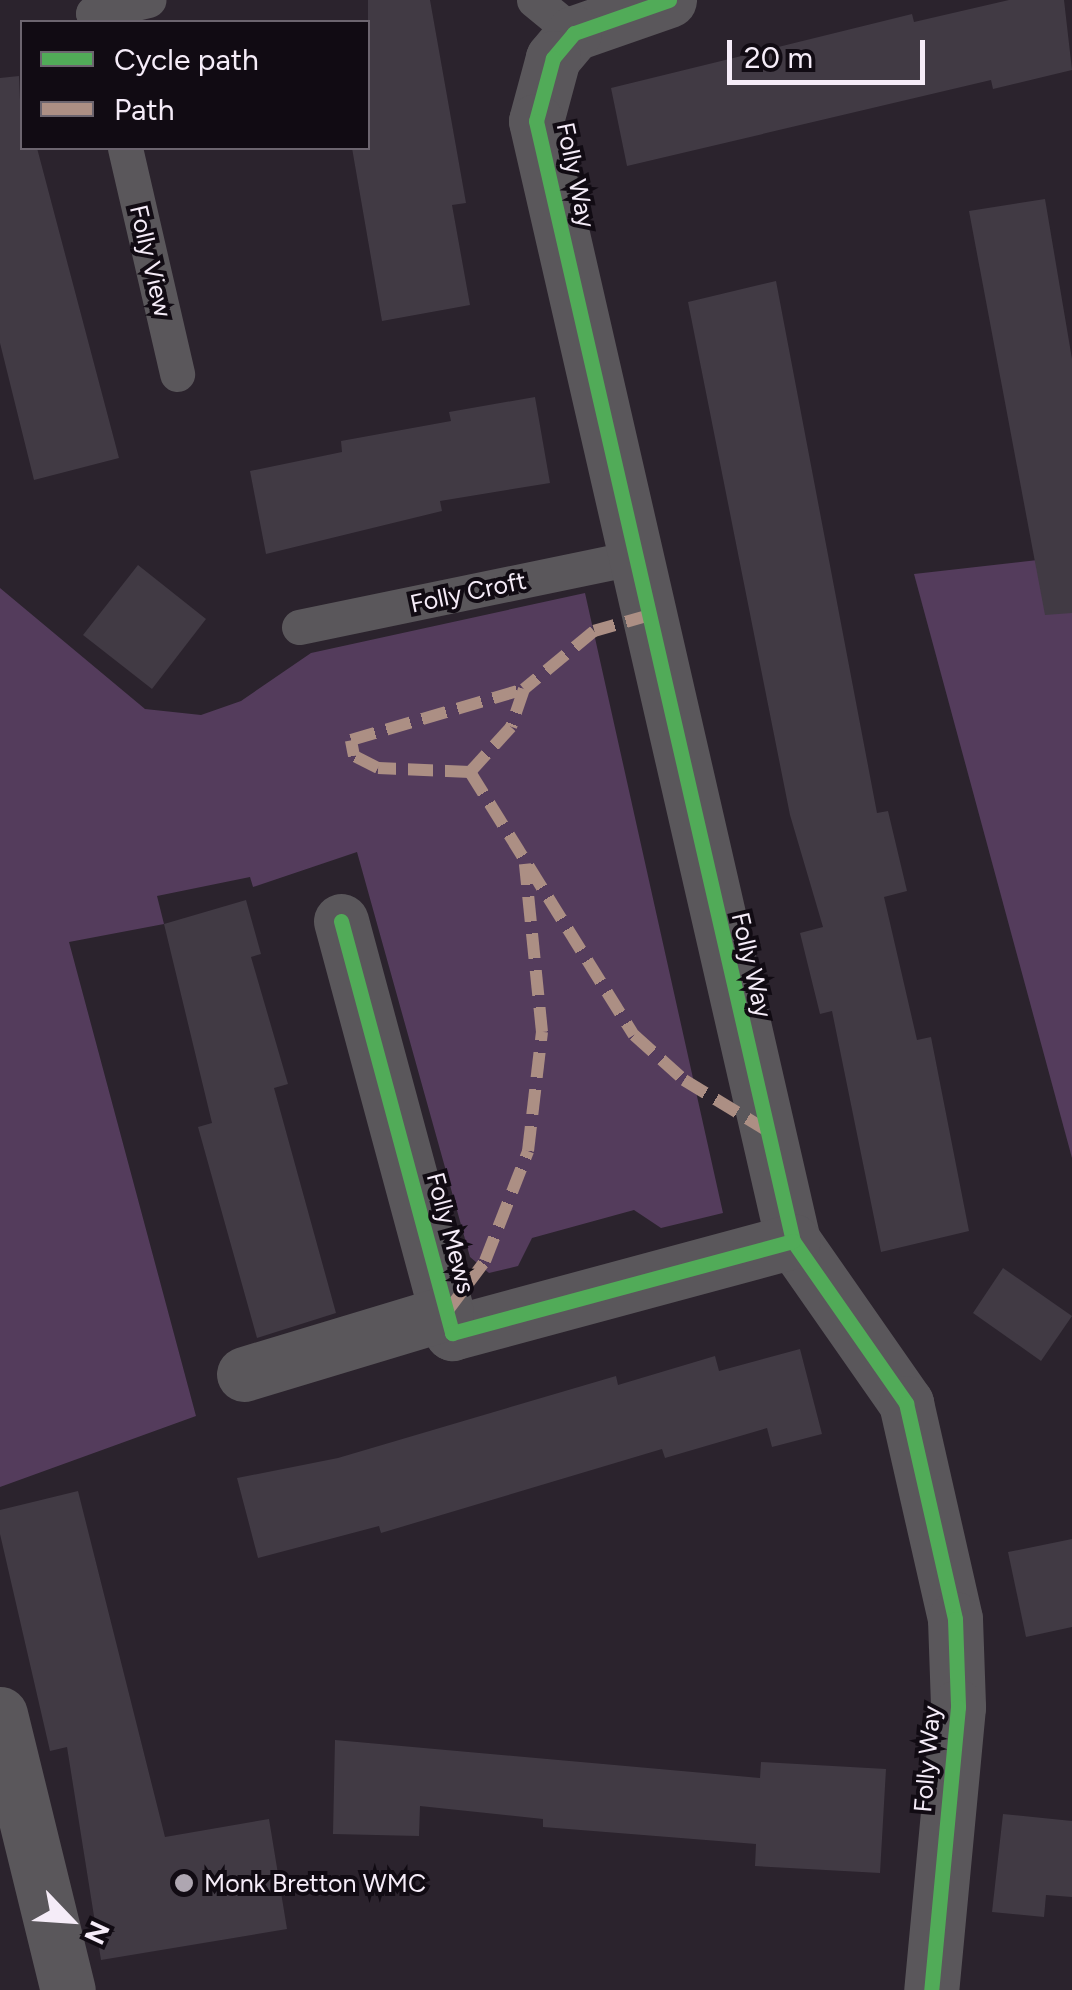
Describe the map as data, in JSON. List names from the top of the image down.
{
  "streets": {
    "street": ["Folly Way", "Folly Mews"],
    "lane": ["Folly View", "Folly Croft"]
  },
  "crossings": [
    ["Folly Way", "Folly Croft"],
    ["Folly Way", "Folly Mews"]
  ],
  "places": ["Monk Bretton WMC"],
  "legend": ["Cycle path", "Path"],
  "scale_bar": "20 m",
  "north": "bottom right"
}
